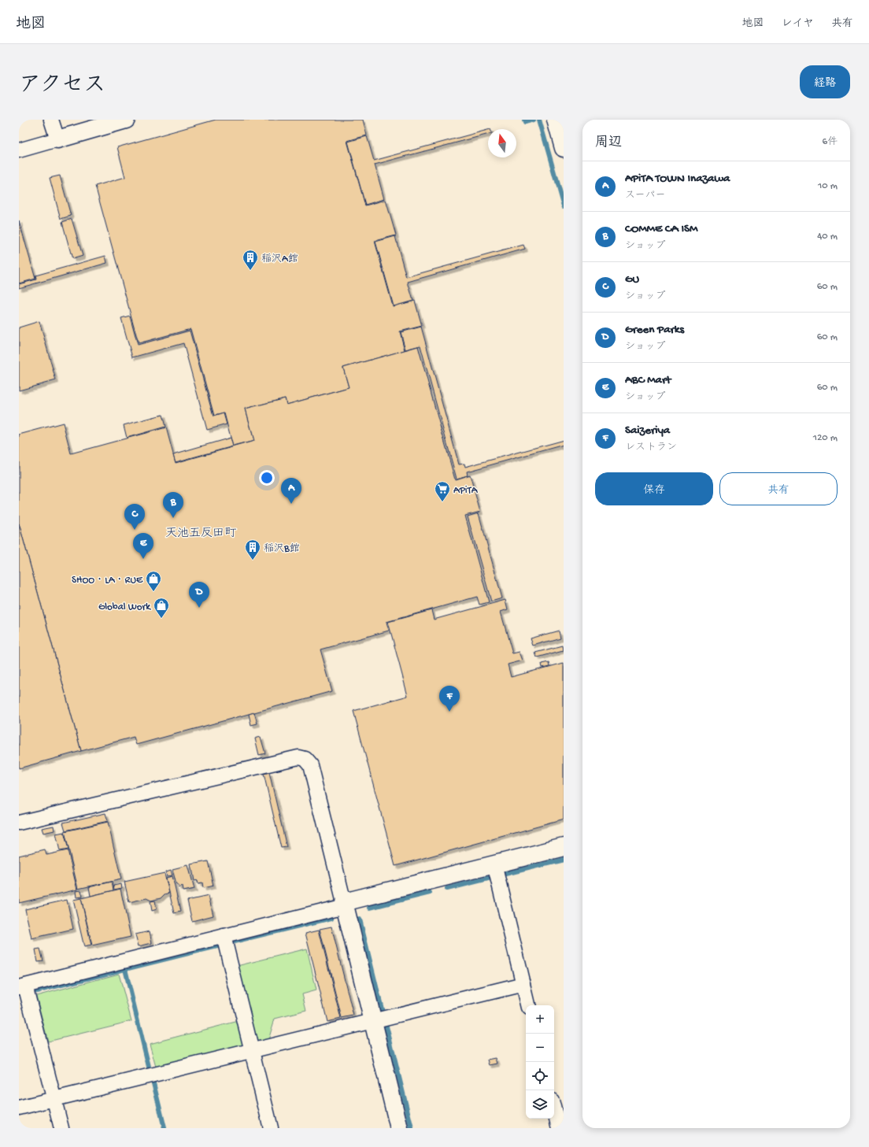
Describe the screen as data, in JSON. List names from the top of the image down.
{
  "districts": ["天池五反田町"],
  "places": {
    "building": ["稲沢A館", "稲沢B館"],
    "supermarket": ["APiTA"],
    "shop": ["SHOO・LA・RUE", "Global Work"]
  },
  "north": "top",
  "page": {
    "header": "地図",
    "nav": ["地図", "レイヤ", "共有"],
    "title": "アクセス",
    "buttons": [
      "経路",
      ["保存", "共有"]
    ],
    "heading": ["周辺", "6件"],
    "list": [
      {
        "mark": "A",
        "name": "APiTA TOWN Inazawa",
        "note": "スーパー",
        "value": "10 m"
      },
      {
        "mark": "B",
        "name": "COMME CA ISM",
        "note": "ショップ",
        "value": "40 m"
      },
      {
        "mark": "C",
        "name": "GU",
        "note": "ショップ",
        "value": "60 m"
      },
      {
        "mark": "D",
        "name": "Green Parks",
        "note": "ショップ",
        "value": "60 m"
      },
      {
        "mark": "E",
        "name": "ABC Mart",
        "note": "ショップ",
        "value": "60 m"
      },
      {
        "mark": "F",
        "name": "Saizeriya",
        "note": "レストラン",
        "value": "120 m"
      }
    ],
    "pins": [
      "A",
      "B",
      "C",
      "E",
      "D",
      "F"
    ],
    "map_buttons": ["+", "−"]
  }
}
